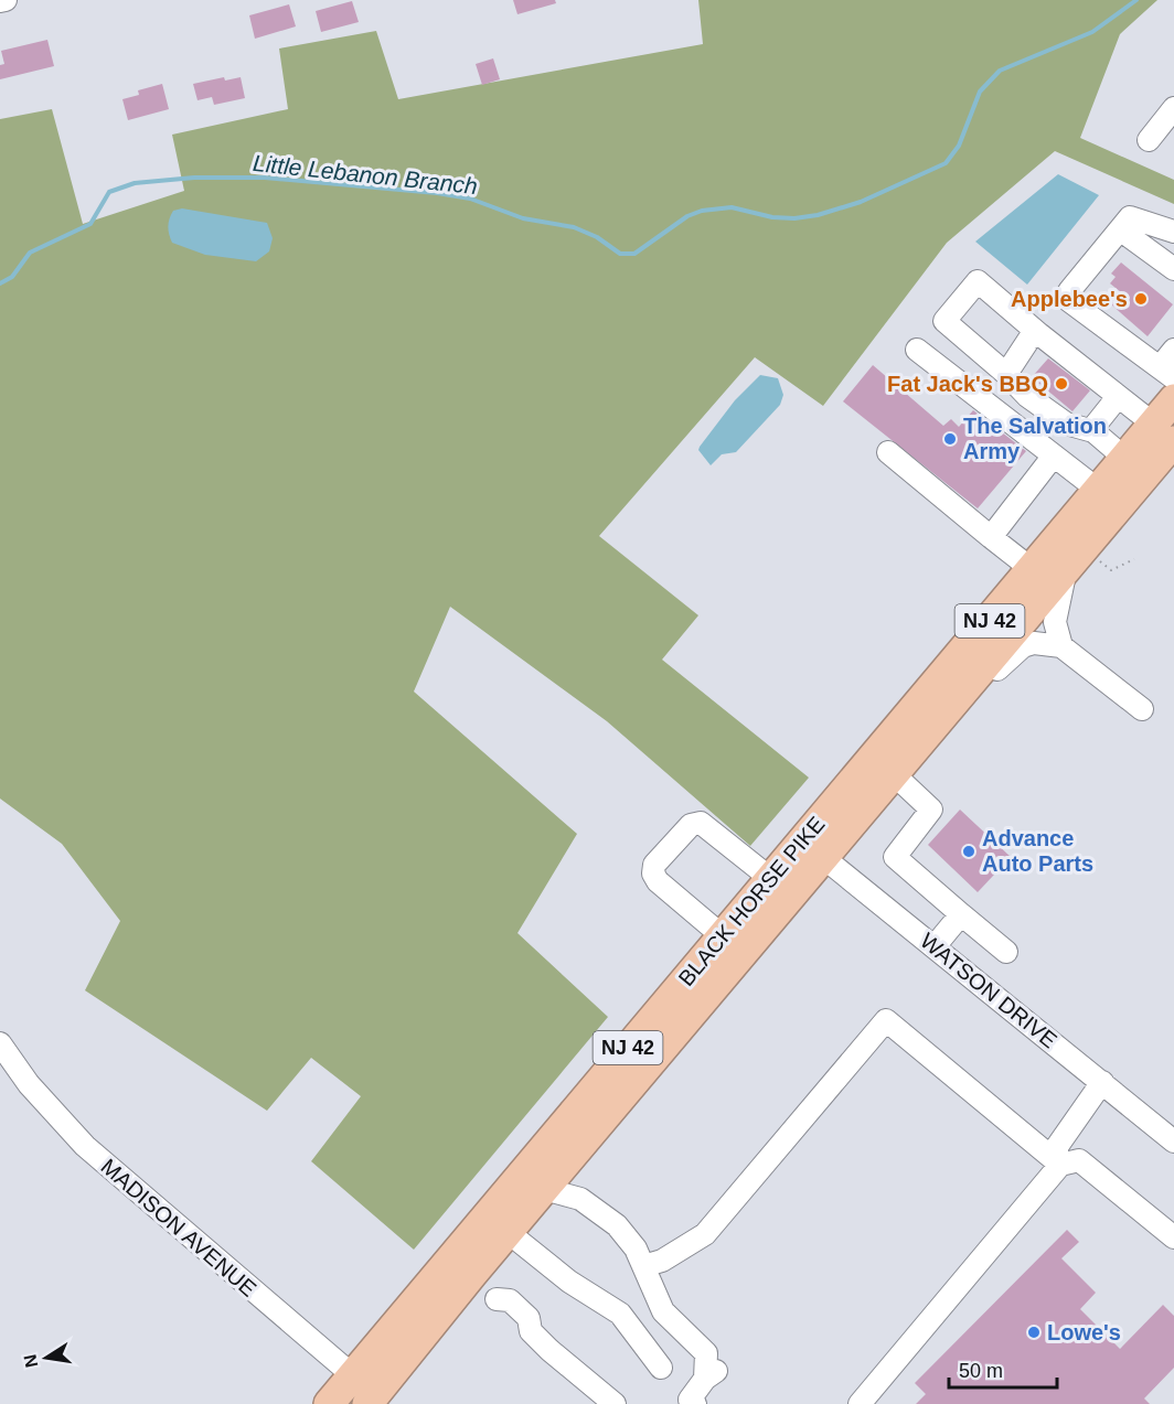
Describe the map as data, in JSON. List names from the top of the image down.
{
  "streets": {
    "highway": ["NJ 42", "BLACK HORSE PIKE"],
    "street": ["WATSON DRIVE", "MADISON AVENUE"]
  },
  "crossings": [
    ["BLACK HORSE PIKE", "WATSON DRIVE"],
    ["BLACK HORSE PIKE", "MADISON AVENUE"]
  ],
  "water": ["Little Lebanon Branch"],
  "places": [
    "Applebee's",
    "Fat Jack's BBQ",
    "The Salvation Army",
    "Advance Auto Parts",
    "Lowe's"
  ],
  "scale_bar": "50 m",
  "north": "left"
}
